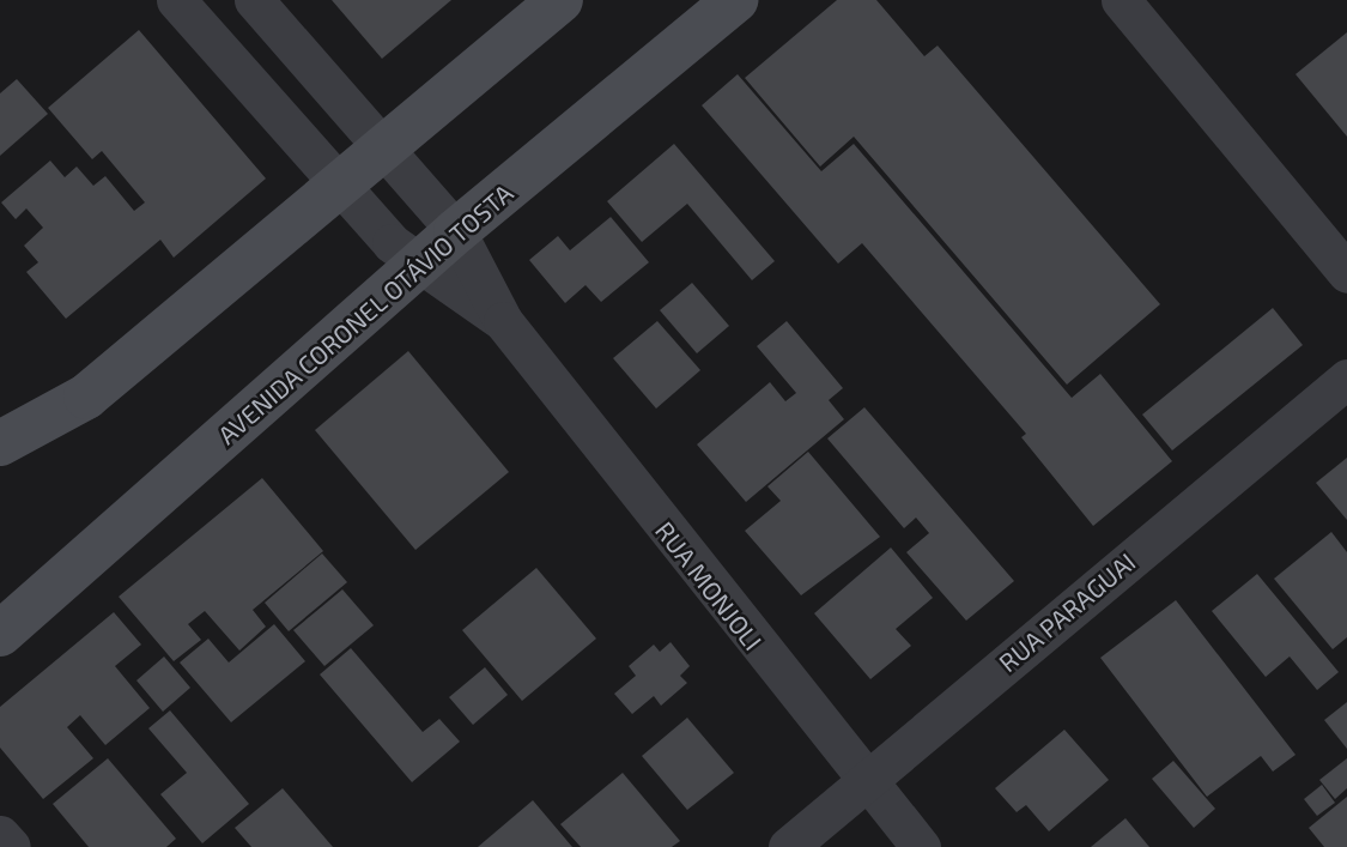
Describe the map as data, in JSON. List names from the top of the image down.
{
  "streets": {
    "main road": ["AVENIDA CORONEL OTÁVIO TOSTA"],
    "street": ["RUA MONJOLI", "RUA PARAGUAI"]
  },
  "crossings": [
    ["AVENIDA CORONEL OTÁVIO TOSTA", "RUA MONJOLI"],
    ["RUA MONJOLI", "RUA PARAGUAI"]
  ]
}
